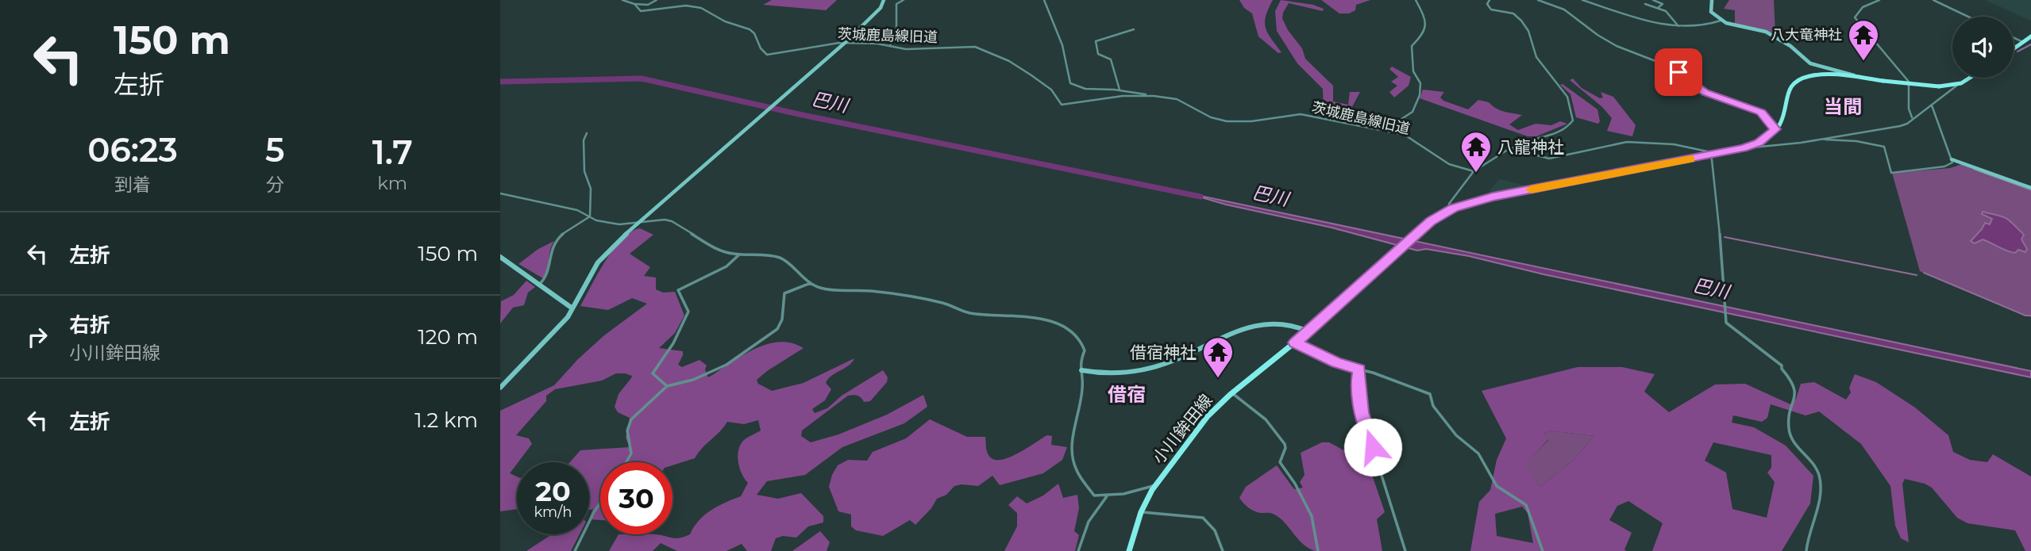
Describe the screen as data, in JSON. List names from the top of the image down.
{
  "streets": {
    "main road": ["小川鉾田線"],
    "street": ["茨城鹿島線旧道"]
  },
  "districts": ["当間", "借宿"],
  "water": ["巴川"],
  "places": {
    "temple": ["八大竜神社", "八龍神社", "借宿神社"]
  },
  "page": {
    "turn": ["150 m", "左折"],
    "eta": [
      "06:23",
      "到着",
      "5",
      "分",
      "1.7",
      "km"
    ],
    "list": [
      {
        "name": "左折",
        "value": "150 m"
      },
      {
        "name": "右折",
        "note": "小川鉾田線",
        "value": "120 m"
      },
      {
        "name": "左折",
        "value": "1.2 km"
      }
    ],
    "speed": "20 km/h",
    "limit": "30"
  }
}
